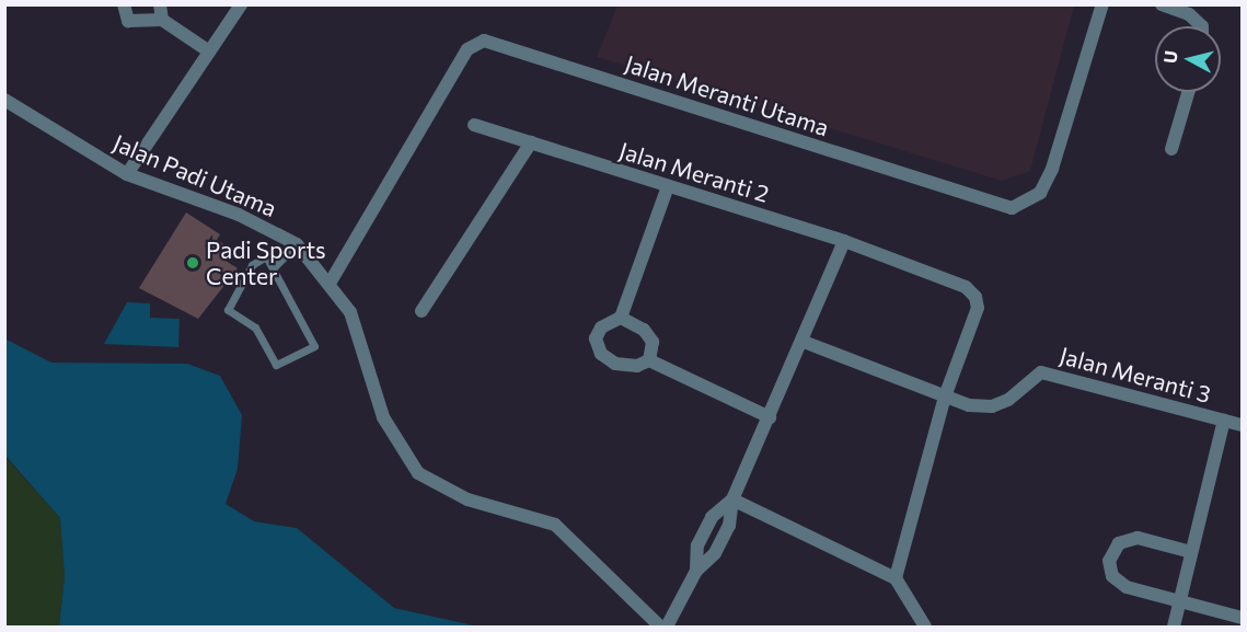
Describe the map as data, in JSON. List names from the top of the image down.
{
  "streets": {
    "street": [
      "Jalan Meranti Utama",
      "Jalan Meranti 2",
      "Jalan Padi Utama",
      "Jalan Meranti 3"
    ]
  },
  "crossings": [
    ["Jalan Meranti Utama", "Jalan Padi Utama"],
    ["Jalan Meranti 2", "Jalan Meranti 3"]
  ],
  "places": ["Padi Sports Center"],
  "north": "left"
}
